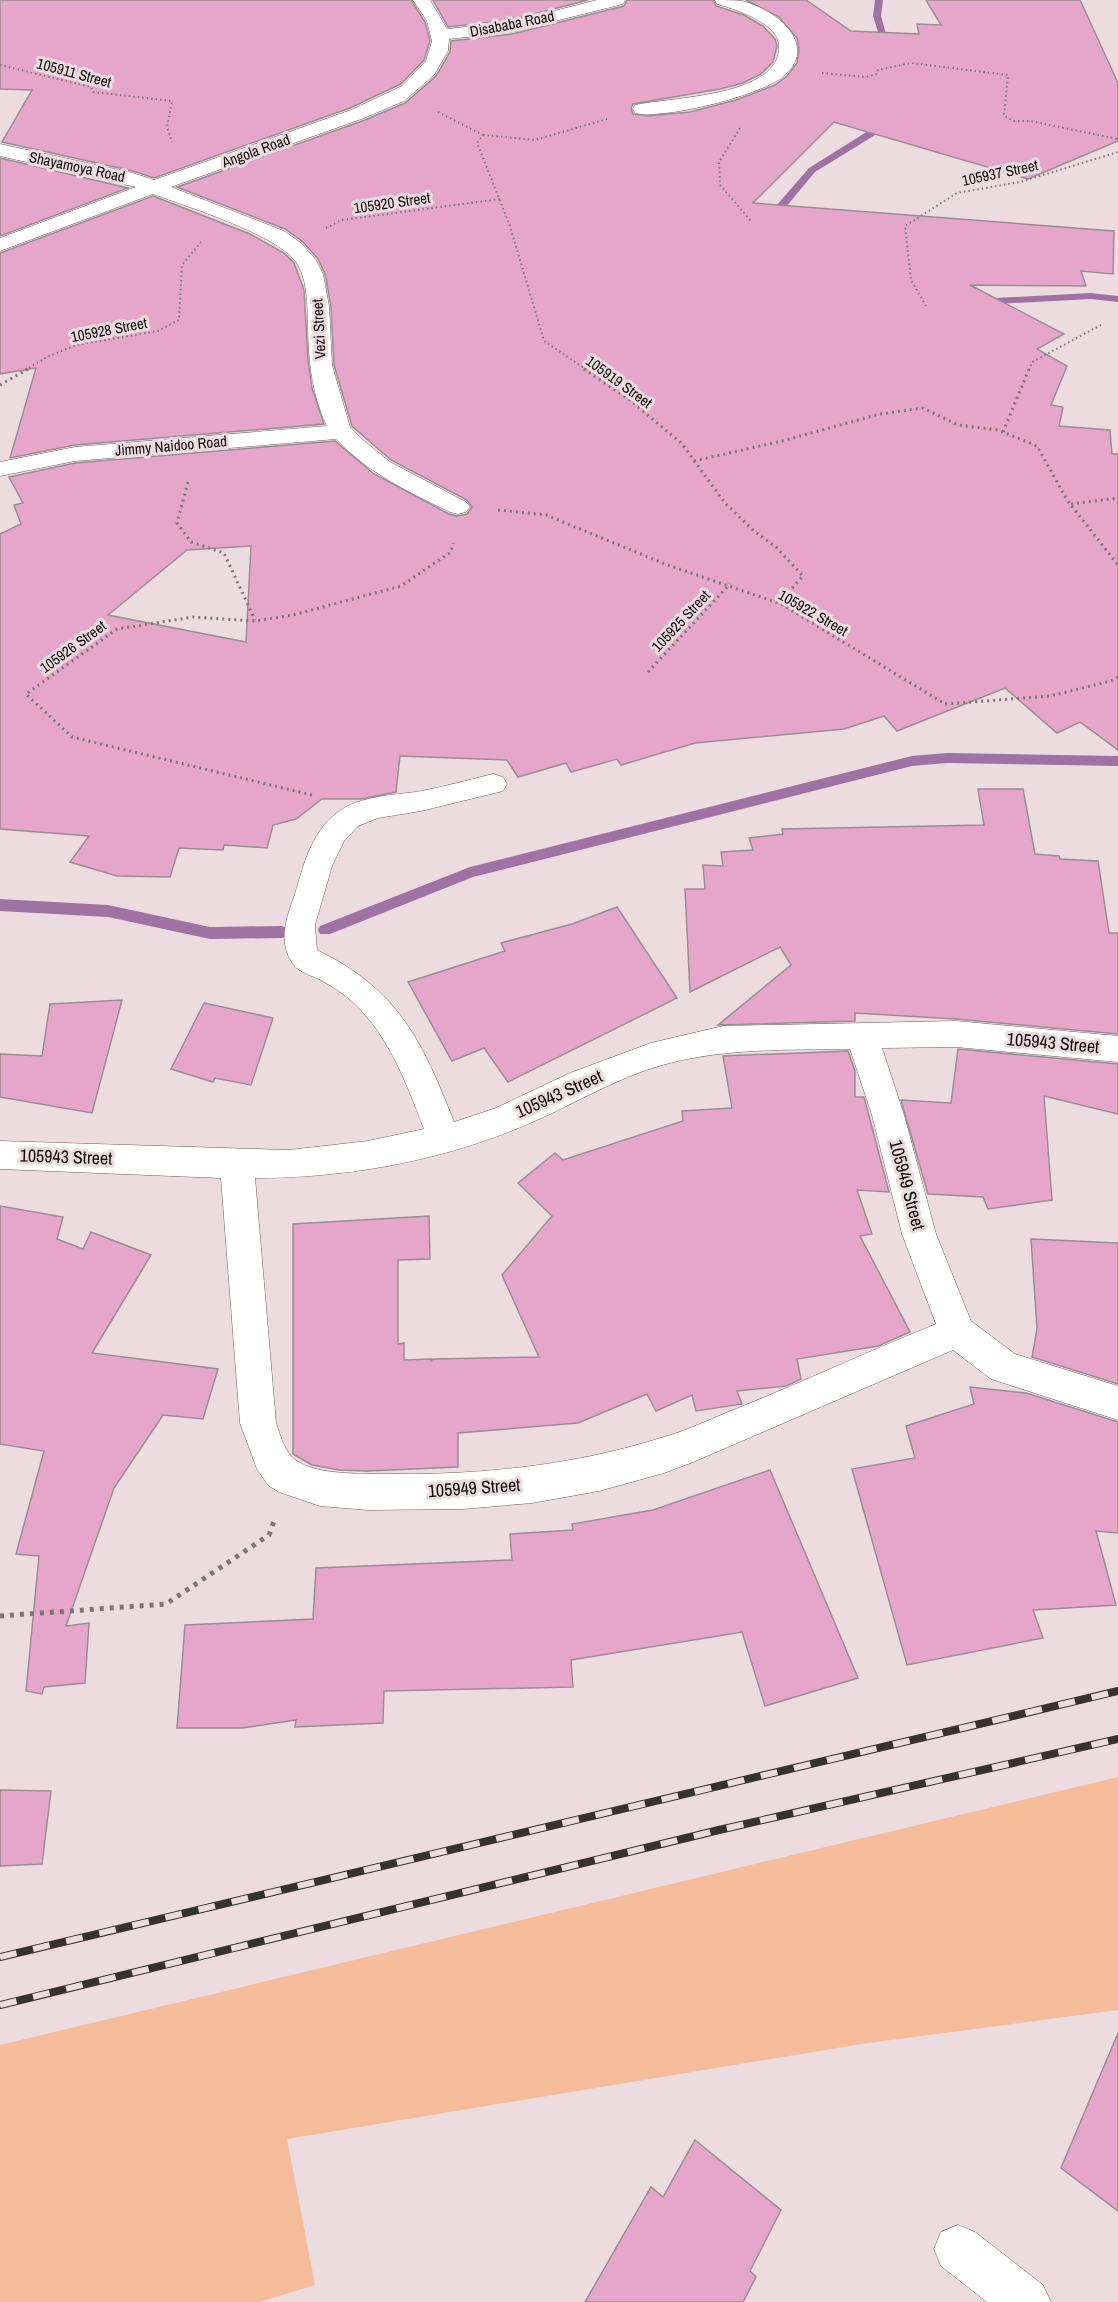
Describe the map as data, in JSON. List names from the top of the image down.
{
  "streets": {
    "street": [
      "Disababa Road",
      "Angola Road",
      "Shayamoya Road",
      "Vezi Street",
      "Jimmy Naidoo Road",
      "105943 Street",
      "105949 Street"
    ],
    "path": [
      "105911 Street",
      "105937 Street",
      "105920 Street",
      "105928 Street",
      "105919 Street",
      "105922 Street",
      "105925 Street",
      "105926 Street"
    ]
  },
  "crossings": [
    ["Disababa Road", "Angola Road"],
    ["105911 Street", "Angola Road"],
    ["Angola Road", "Shayamoya Road"],
    ["Angola Road", "Vezi Street"],
    ["Shayamoya Road", "Vezi Street"],
    ["105920 Street", "Vezi Street"],
    ["105920 Street", "105919 Street"],
    ["Vezi Street", "105928 Street"],
    ["Vezi Street", "Jimmy Naidoo Road"],
    ["Vezi Street", "105922 Street"],
    ["Vezi Street", "105926 Street"],
    ["105919 Street", "105922 Street"],
    ["105922 Street", "105925 Street"],
    ["105922 Street", "105926 Street"],
    ["105943 Street", "105949 Street"]
  ]
}
